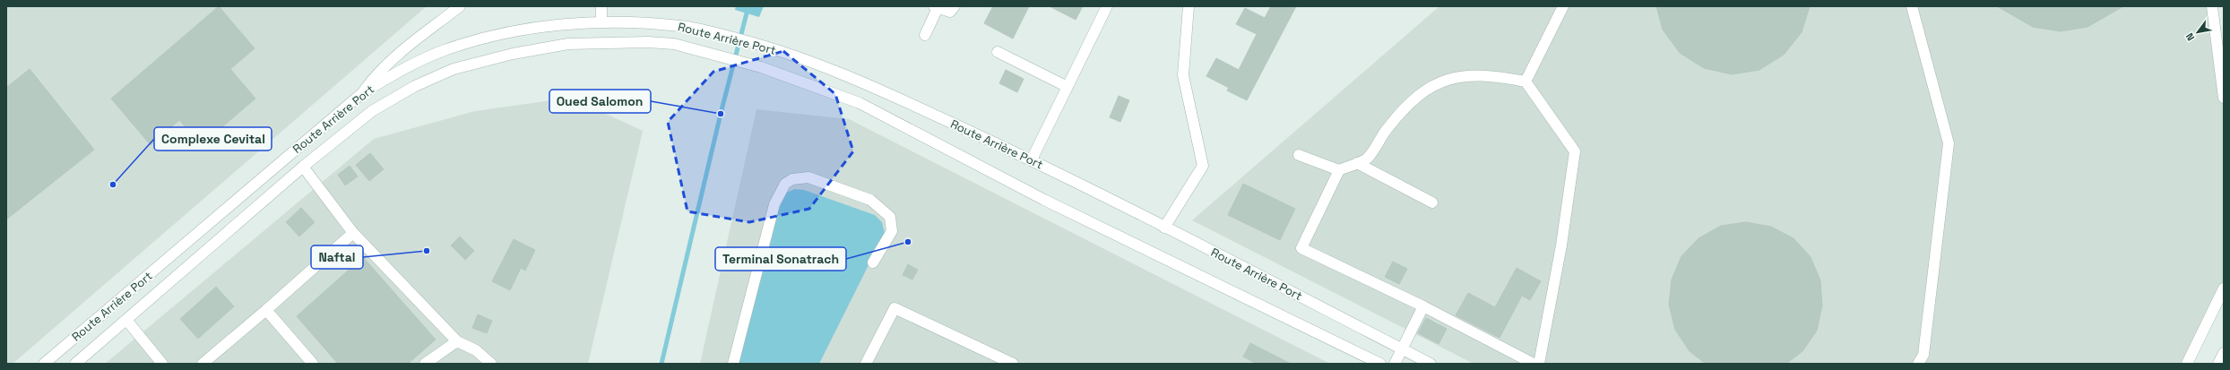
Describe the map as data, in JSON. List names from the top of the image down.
{
  "streets": {
    "street": ["Route Arrière Port"]
  },
  "places": [
    "Oued Salomon",
    "Complexe Cevital",
    "Terminal Sonatrach",
    "Naftal"
  ],
  "north": "bottom left"
}
